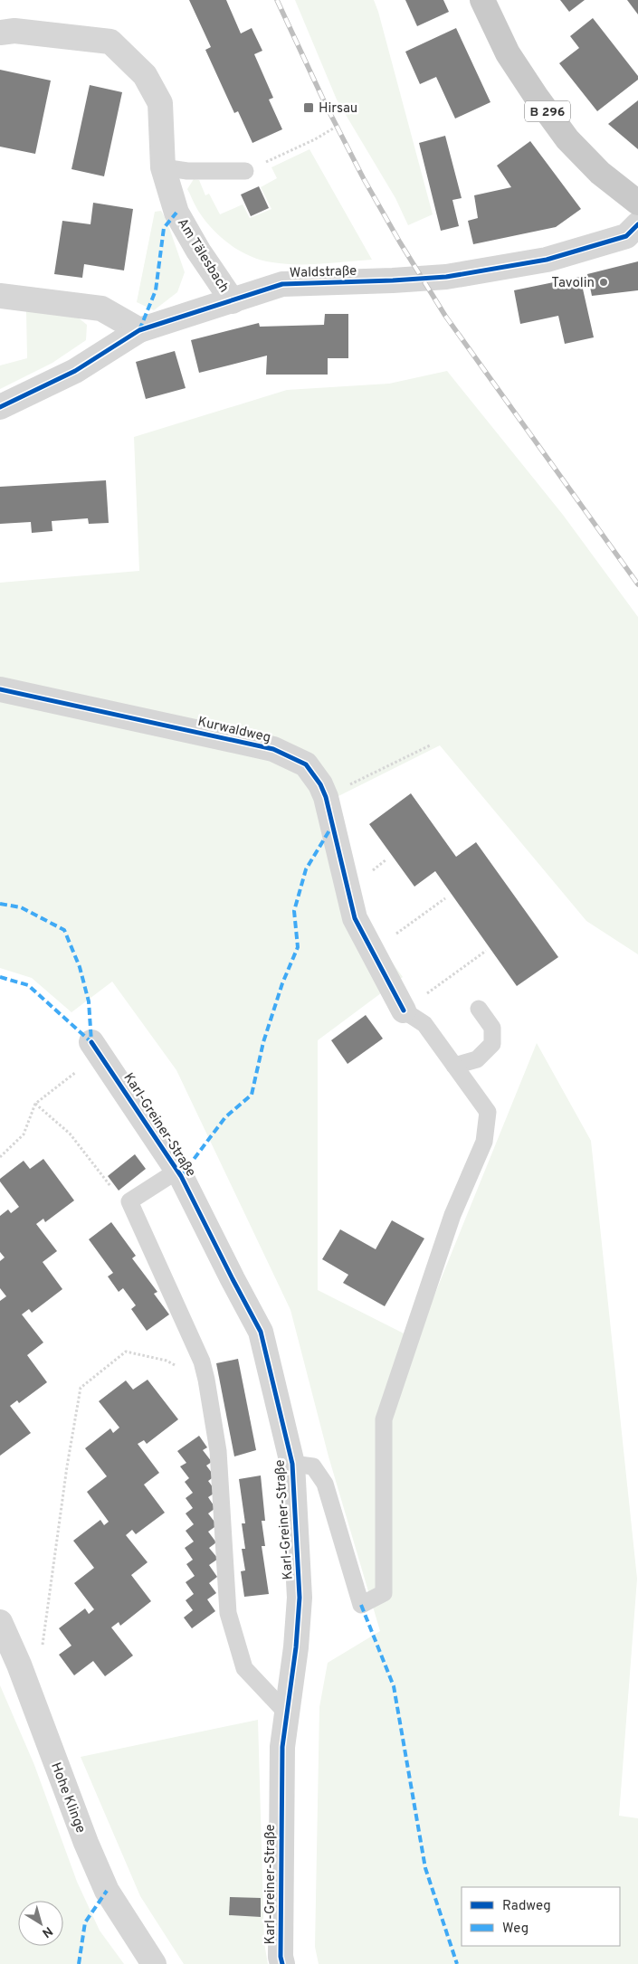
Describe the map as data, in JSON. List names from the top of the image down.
{
  "streets": {
    "main road": ["B 296"],
    "street": [
      "Am Tälesbach",
      "Waldstraße",
      "Kurwaldweg",
      "Karl-Greiner-Straße",
      "Hohe Klinge"
    ]
  },
  "crossings": [
    ["Am Tälesbach", "Waldstraße"]
  ],
  "places": {
    "transit": ["Hirsau"],
    "other": ["Tavolin"]
  },
  "legend": ["Radweg", "Weg"],
  "north": "bottom right"
}
